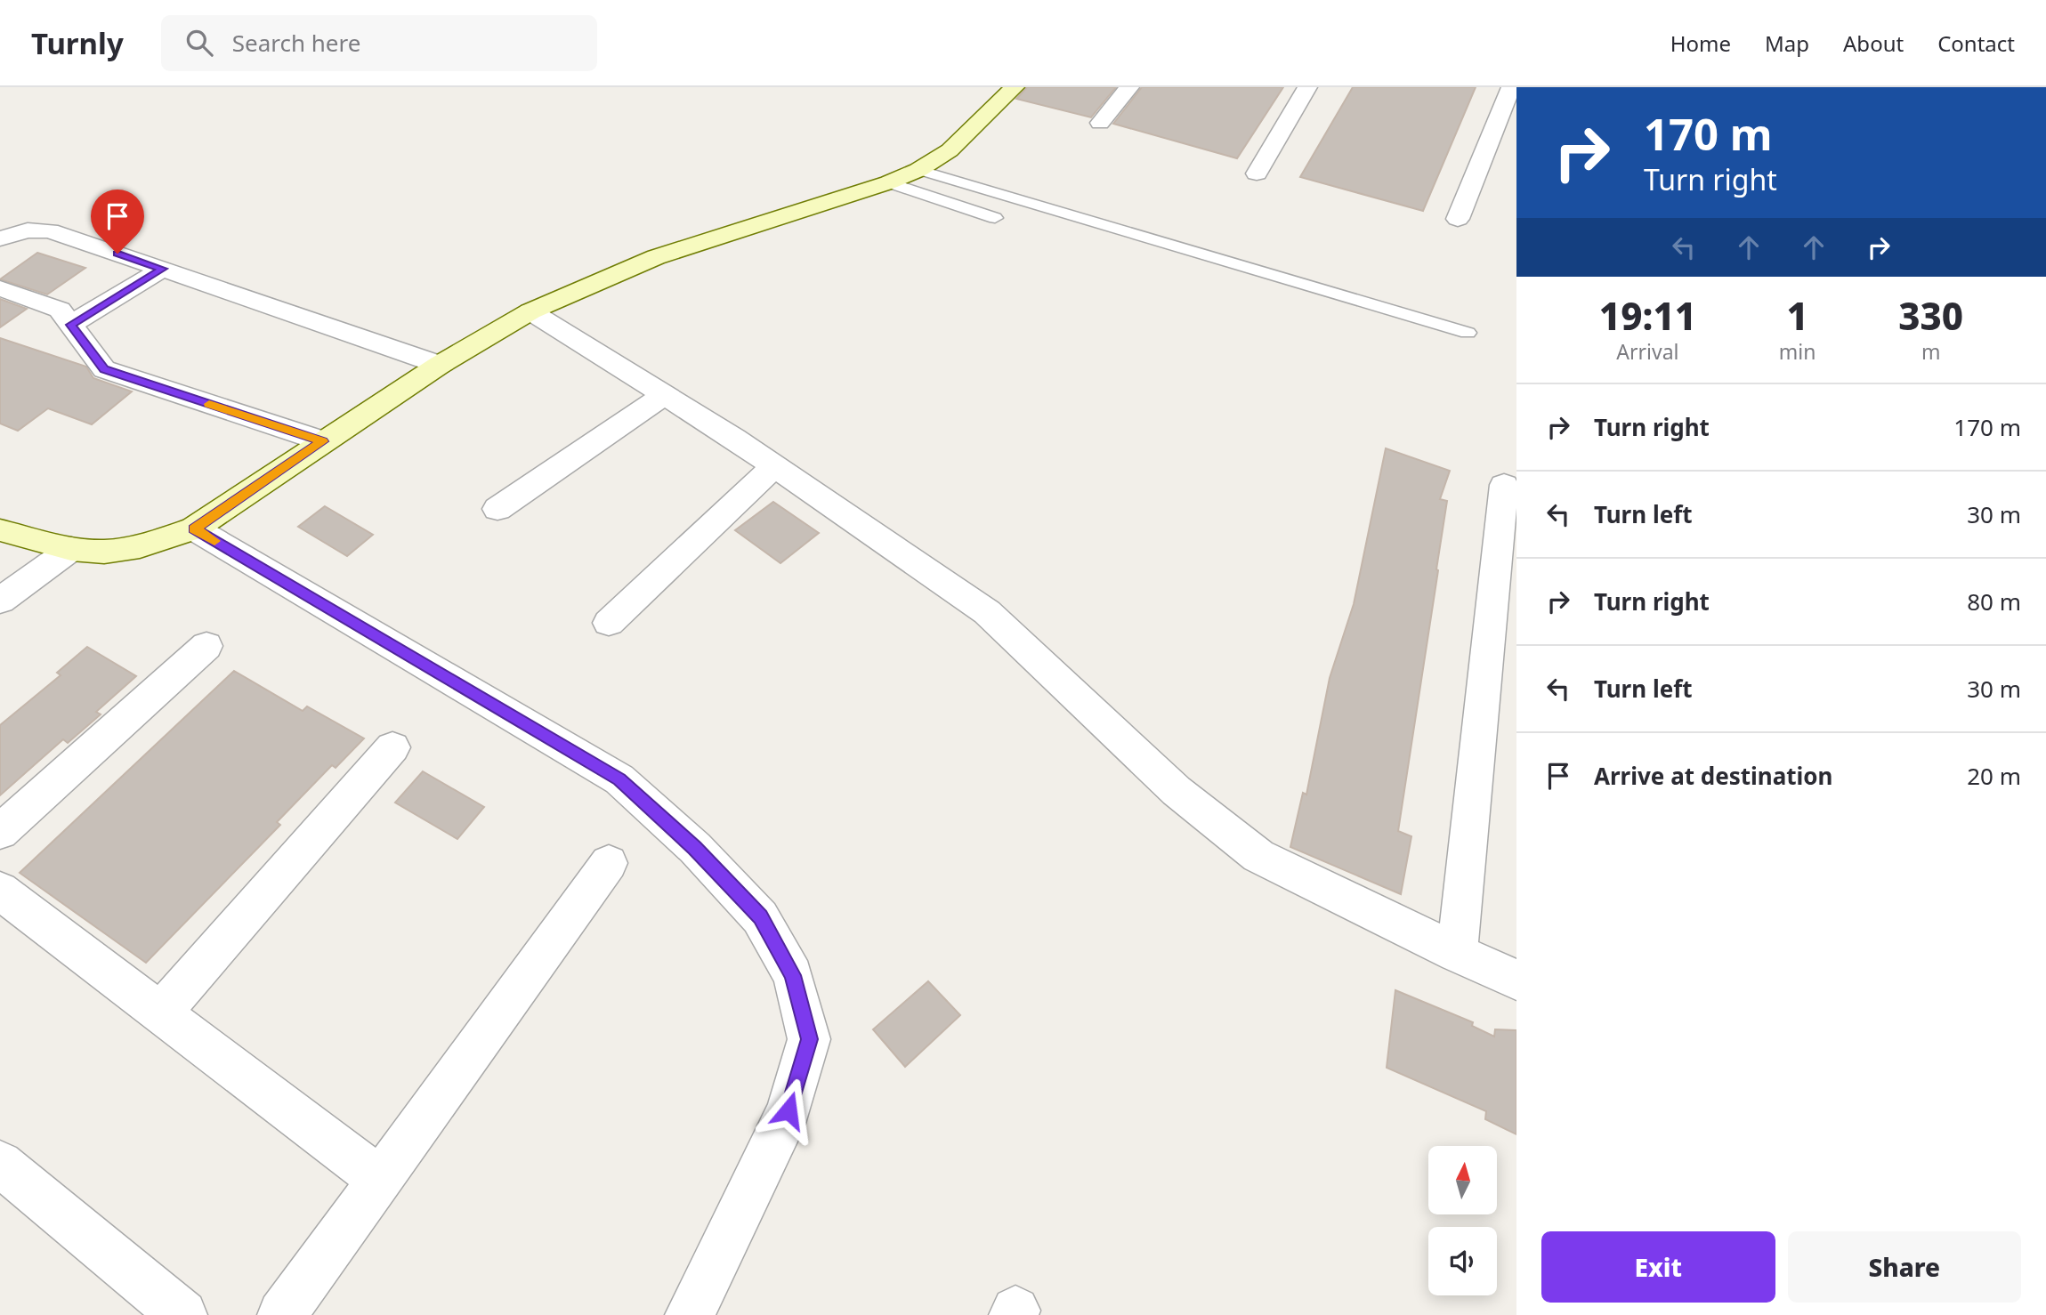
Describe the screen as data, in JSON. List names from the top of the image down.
{
  "north": "top",
  "page": {
    "header": "Turnly",
    "search": "Search here",
    "nav": [
      "Home",
      "Map",
      "About",
      "Contact"
    ],
    "turn": ["170 m", "Turn right"],
    "eta": [
      "19:11",
      "Arrival",
      "1",
      "min",
      "330",
      "m"
    ],
    "list": [
      {
        "name": "Turn right",
        "value": "170 m"
      },
      {
        "name": "Turn left",
        "value": "30 m"
      },
      {
        "name": "Turn right",
        "value": "80 m"
      },
      {
        "name": "Turn left",
        "value": "30 m"
      },
      {
        "name": "Arrive at destination",
        "value": "20 m"
      }
    ],
    "buttons": ["Exit", "Share"]
  }
}
